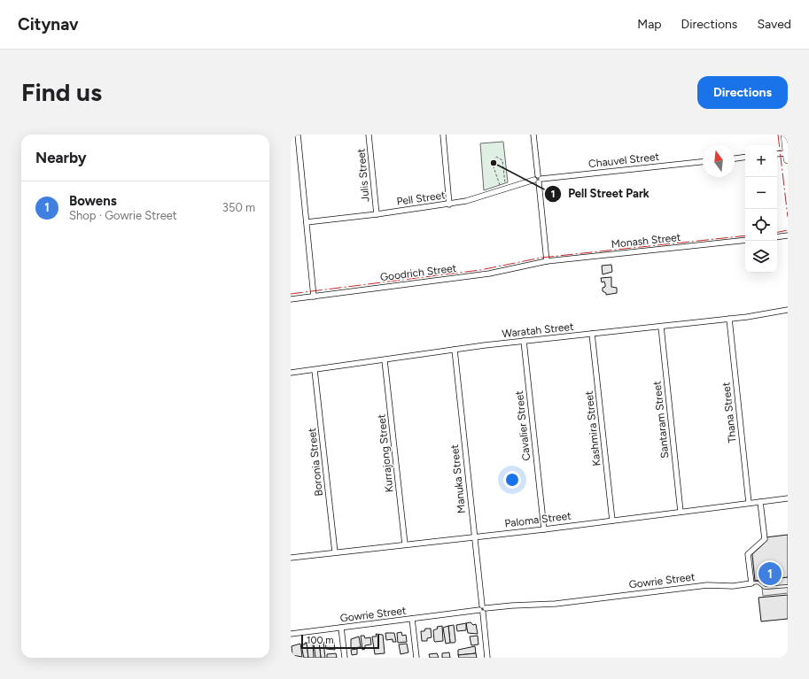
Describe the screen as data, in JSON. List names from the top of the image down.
{
  "streets": {
    "street": [
      "Chauvel Street",
      "Julis Street",
      "Pell Street",
      "Monash Street",
      "Goodrich Street",
      "Waratah Street",
      "Thana Street",
      "Santaram Street",
      "Cavalier Street",
      "Kashmira Street",
      "Kurrajong Street",
      "Boronia Street",
      "Manuka Street",
      "Paloma Street",
      "Gowrie Street"
    ]
  },
  "crossings": [
    ["Chauvel Street", "Pell Street"],
    ["Julis Street", "Pell Street"],
    ["Monash Street", "Goodrich Street"],
    ["Waratah Street", "Thana Street"],
    ["Waratah Street", "Santaram Street"],
    ["Waratah Street", "Cavalier Street"],
    ["Waratah Street", "Kashmira Street"],
    ["Waratah Street", "Kurrajong Street"],
    ["Waratah Street", "Boronia Street"],
    ["Waratah Street", "Manuka Street"],
    ["Thana Street", "Paloma Street"],
    ["Santaram Street", "Paloma Street"],
    ["Cavalier Street", "Paloma Street"],
    ["Kashmira Street", "Paloma Street"],
    ["Kurrajong Street", "Paloma Street"],
    ["Boronia Street", "Paloma Street"],
    ["Manuka Street", "Paloma Street"],
    ["Manuka Street", "Gowrie Street"]
  ],
  "places": ["Pell Street Park"],
  "scale_bar": "100 m",
  "north": "top",
  "page": {
    "header": "Citynav",
    "nav": ["Map", "Directions", "Saved"],
    "buttons": "Directions",
    "title": "Find us",
    "heading": "Nearby",
    "map_buttons": ["+", "−"],
    "list": [
      {
        "mark": "1",
        "name": "Bowens",
        "note": "Shop · Gowrie Street",
        "value": "350 m"
      }
    ],
    "pins": "1",
    "scale": "100 m"
  }
}
